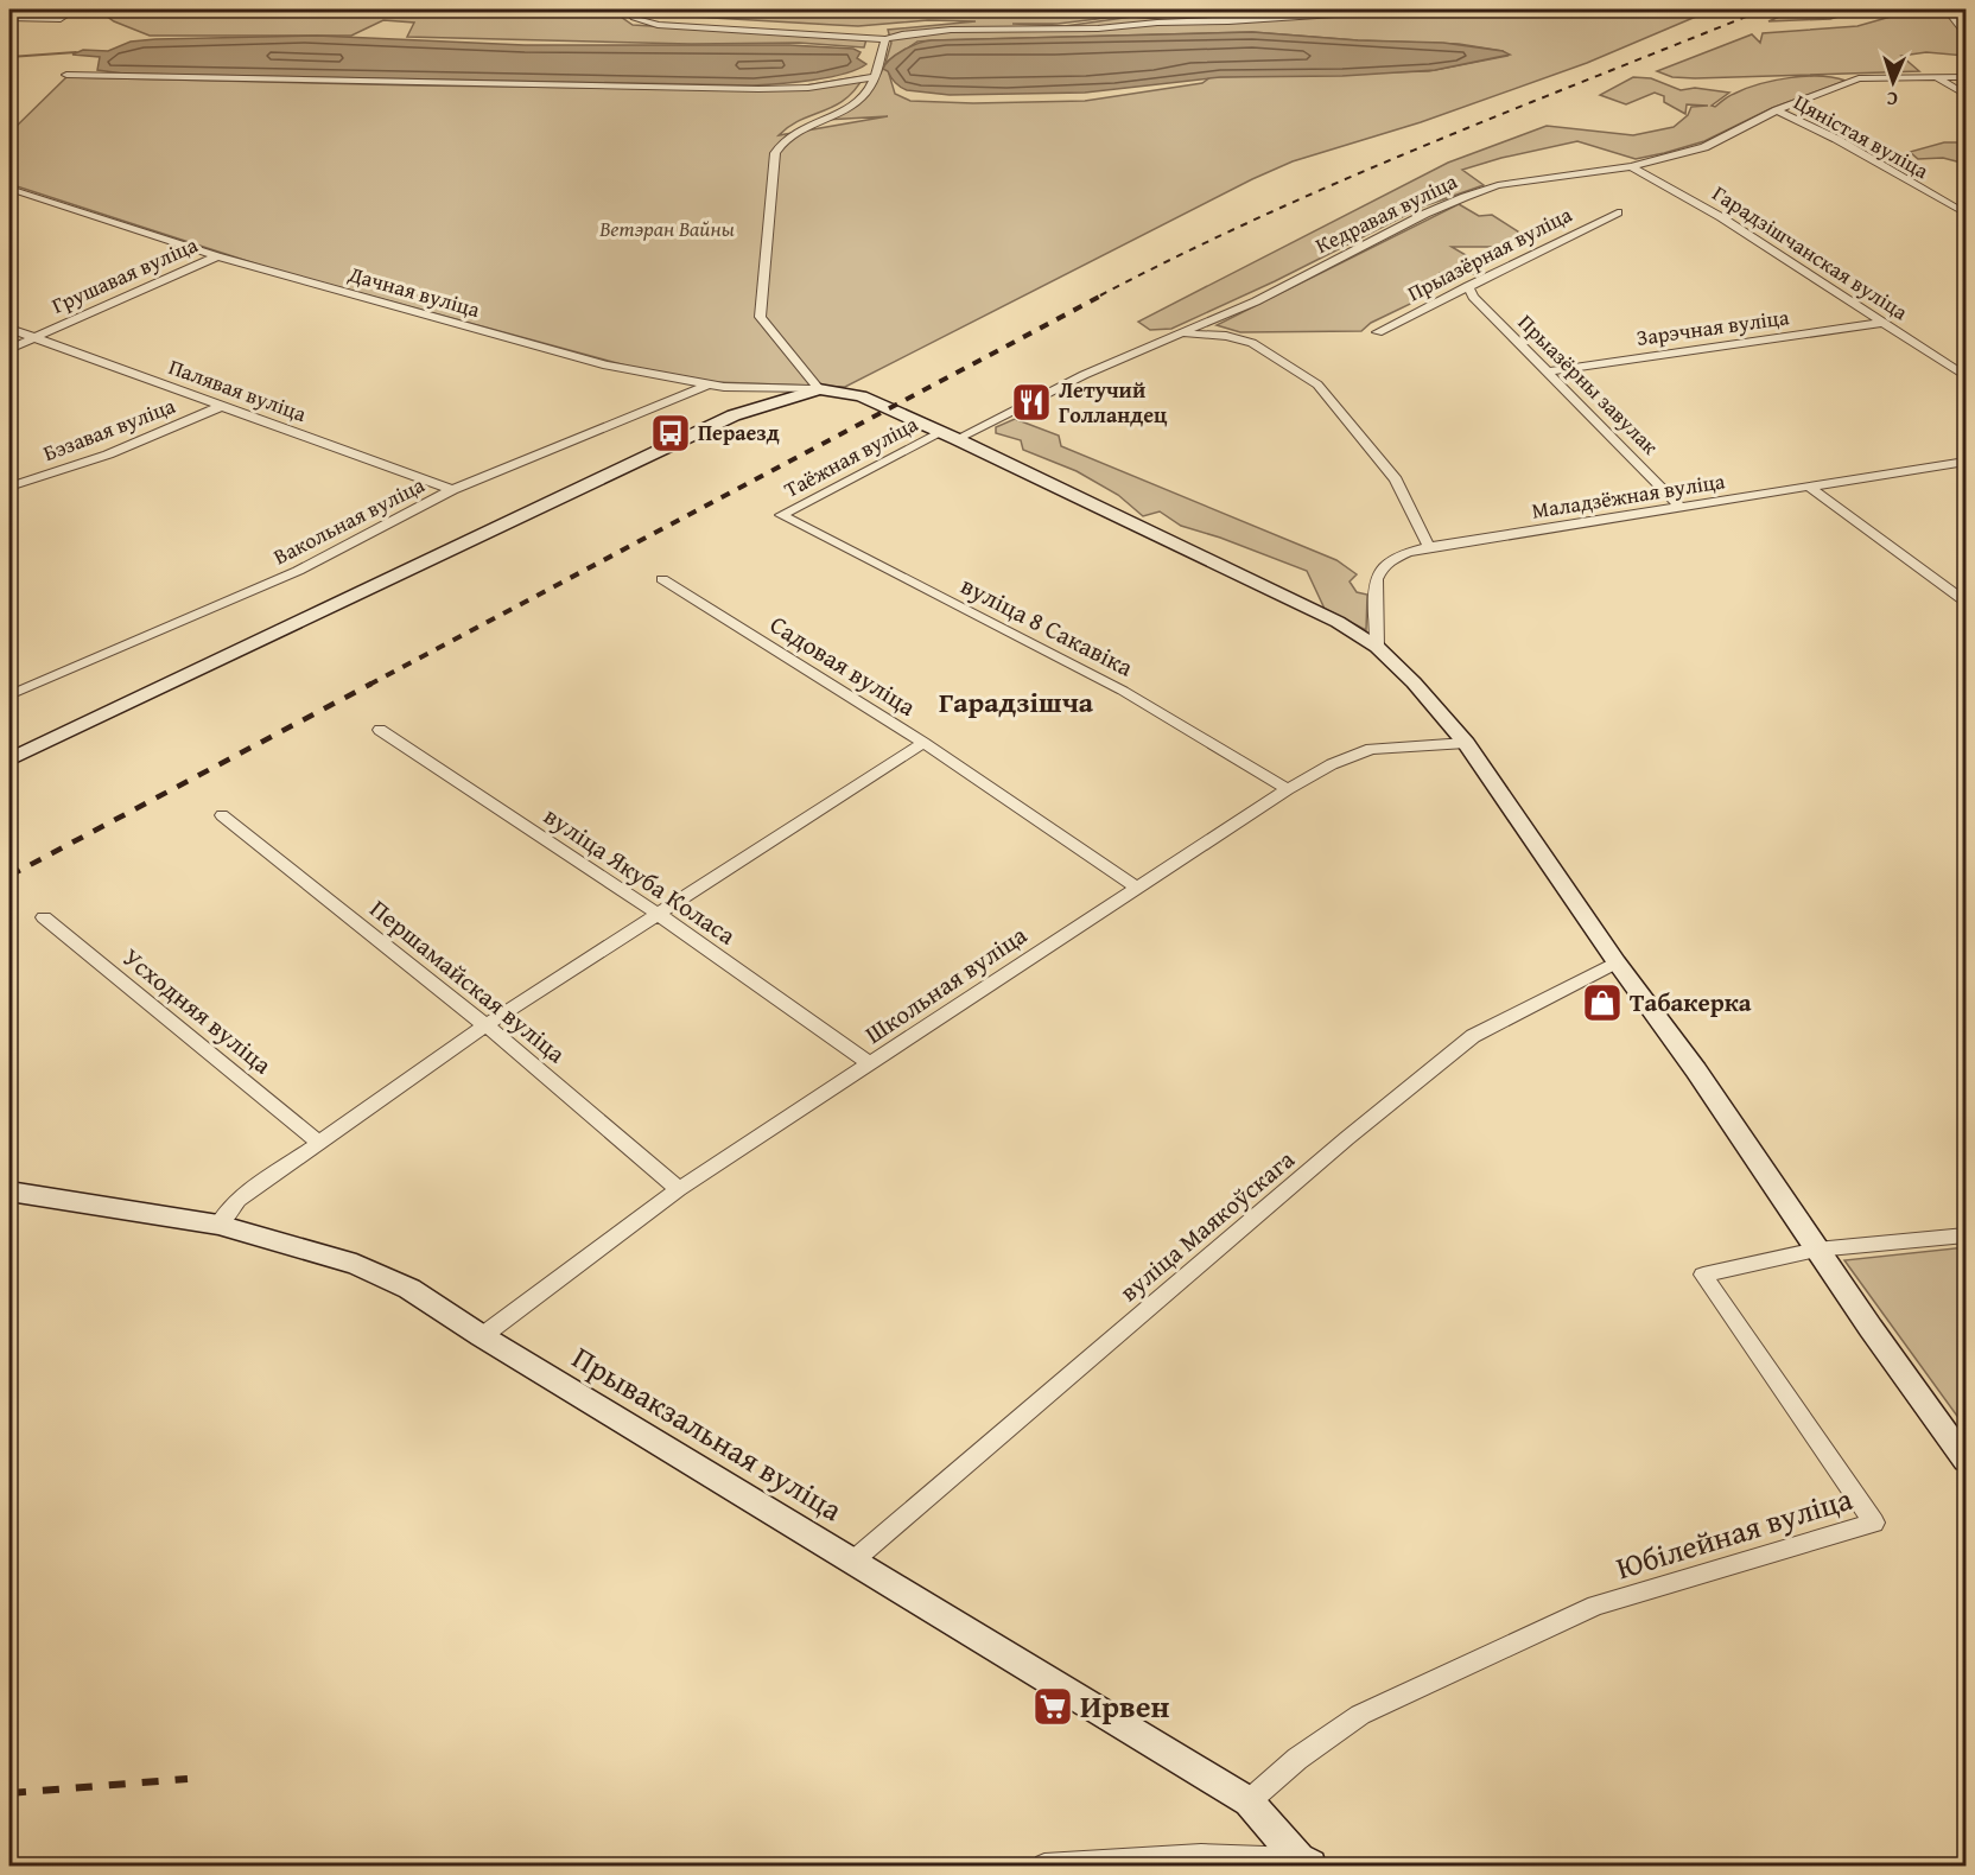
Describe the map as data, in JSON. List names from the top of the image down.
{
  "streets": {
    "main road": ["Прывакзальная вуліца"],
    "street": [
      "Цяністая вуліца",
      "Кедравая вуліца",
      "Гарадзішчанская вуліца",
      "Прыазёрная вуліца",
      "Грушавая вуліца",
      "Дачная вуліца",
      "Зарэчная вуліца",
      "Прыазёрны завулак",
      "Палявая вуліца",
      "Бэзавая вуліца",
      "Таёжная вуліца",
      "Маладзёжная вуліца",
      "Вакольная вуліца",
      "вуліца 8 Сакавіка",
      "Садовая вуліца",
      "вуліца Якуба Коласа",
      "Першамайская вуліца",
      "Школьная вуліца",
      "Усходняя вуліца",
      "вуліца Маякоўскага",
      "Юбілейная вуліца"
    ]
  },
  "crossings": [
    ["Цяністая вуліца", "Кедравая вуліца"],
    ["Кедравая вуліца", "Гарадзішчанская вуліца"],
    ["Гарадзішчанская вуліца", "Зарэчная вуліца"],
    ["Прыазёрная вуліца", "Прыазёрны завулак"],
    ["Грушавая вуліца", "Дачная вуліца"],
    ["Грушавая вуліца", "Палявая вуліца"],
    ["Дачная вуліца", "Вакольная вуліца"],
    ["Зарэчная вуліца", "Прыазёрны завулак"],
    ["Прыазёрны завулак", "Маладзёжная вуліца"],
    ["Палявая вуліца", "Бэзавая вуліца"],
    ["Палявая вуліца", "Вакольная вуліца"],
    ["Таёжная вуліца", "вуліца 8 Сакавіка"],
    ["вуліца 8 Сакавіка", "Школьная вуліца"],
    ["Садовая вуліца", "Школьная вуліца"],
    ["вуліца Якуба Коласа", "Школьная вуліца"],
    ["Першамайская вуліца", "Школьная вуліца"],
    ["Школьная вуліца", "Прывакзальная вуліца"],
    ["вуліца Маякоўскага", "Прывакзальная вуліца"],
    ["Прывакзальная вуліца", "Юбілейная вуліца"]
  ],
  "districts": ["Гарадзішча"],
  "parks": ["Ветэран Вайны"],
  "places": {
    "restaurant": ["Летучий Голландец"],
    "bus stop": ["Пераезд"],
    "shop": ["Табакерка"],
    "supermarket": ["Ирвен"]
  },
  "north": "bottom"
}
